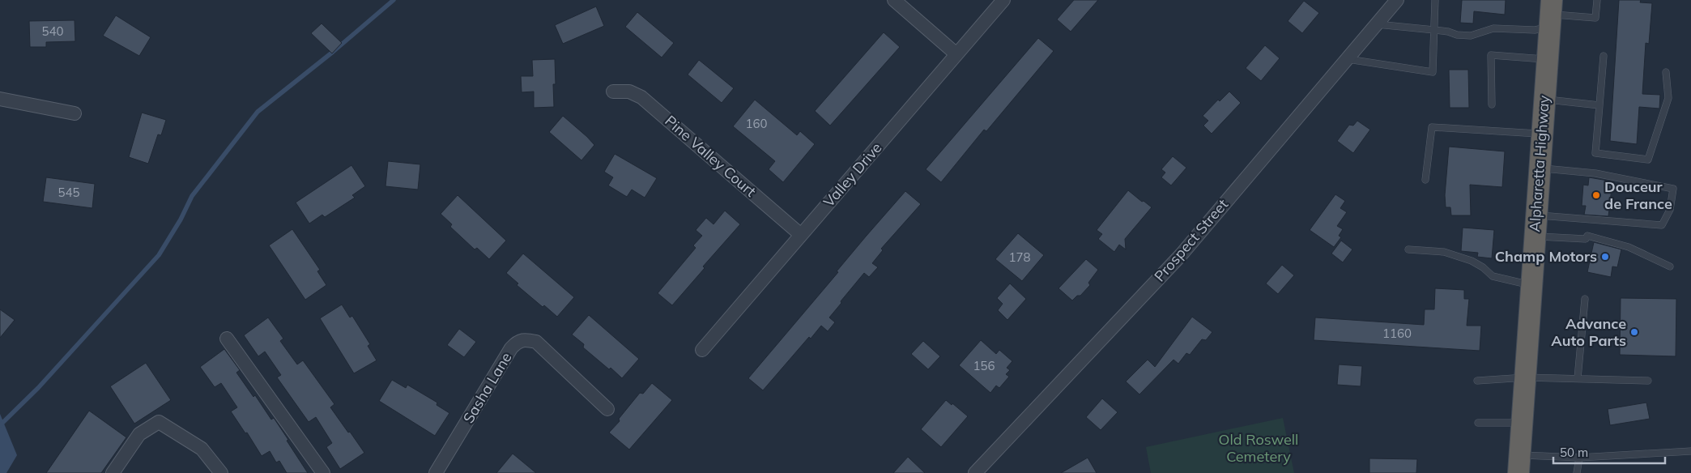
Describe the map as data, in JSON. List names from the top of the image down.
{
  "streets": {
    "highway": ["Alpharetta Highway"],
    "street": [
      "Pine Valley Court",
      "Valley Drive",
      "Prospect Street",
      "Sasha Lane"
    ]
  },
  "crossings": [
    ["Pine Valley Court", "Valley Drive"]
  ],
  "parks": ["Old Roswell Cemetery"],
  "places": ["Douceur de France", "Champ Motors", "Advance Auto Parts"],
  "house_numbers": [
    "540",
    "160",
    "545",
    "178",
    "1160",
    "156"
  ],
  "scale_bar": "50 m"
}
